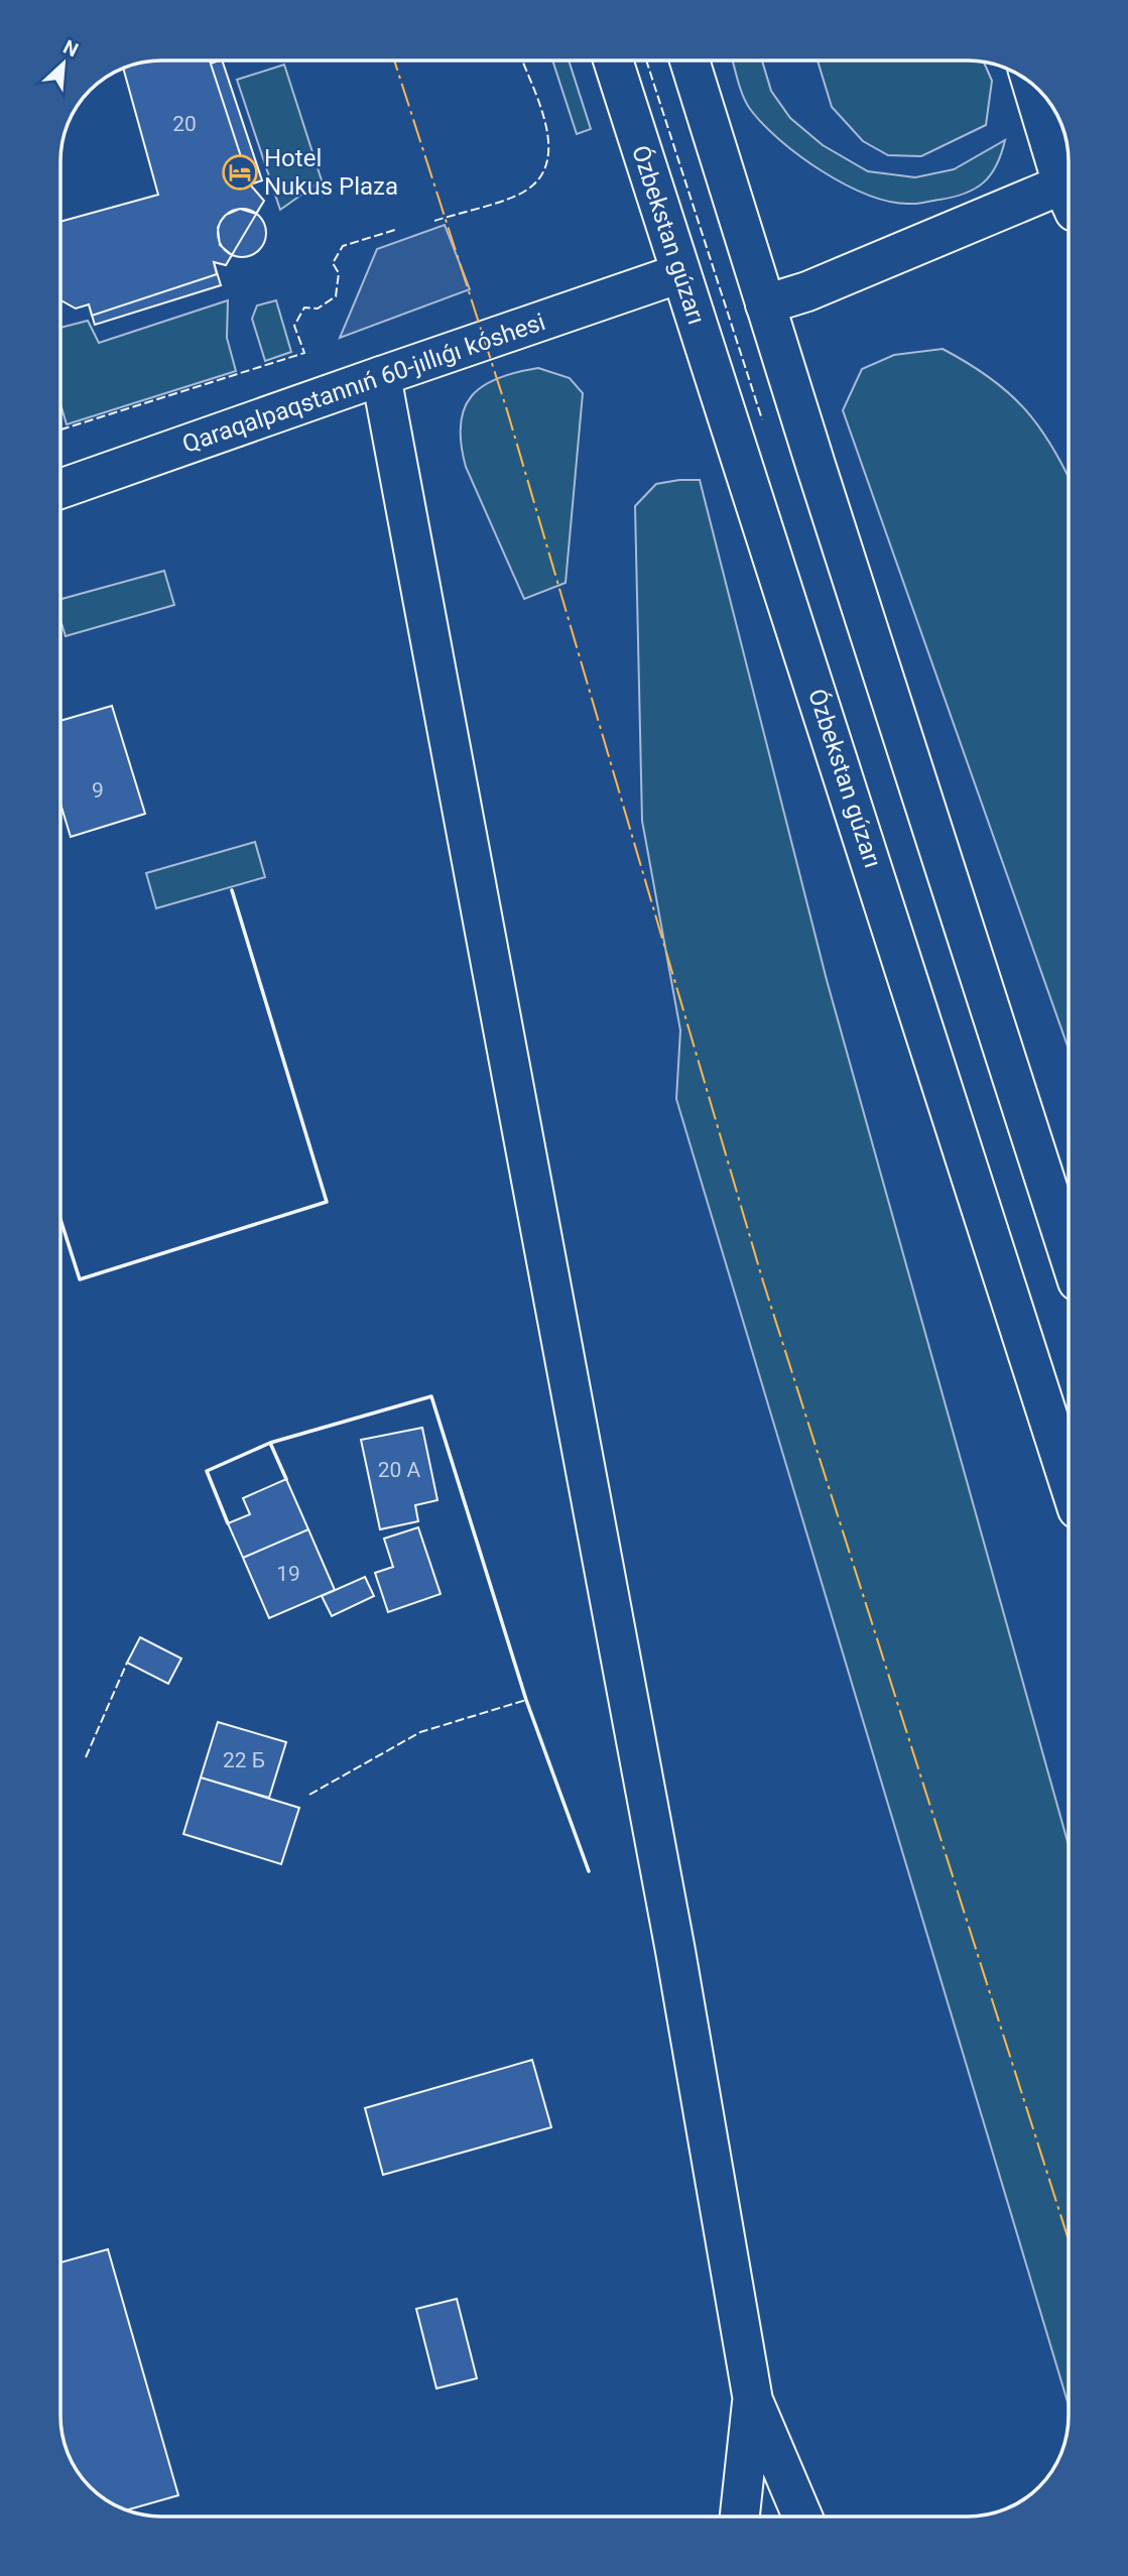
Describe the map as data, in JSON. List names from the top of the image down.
{
  "streets": {
    "main road": ["Ózbekstan gúzarı", "Qaraqalpaqstannıń 60-jıllıǵı kóshesi"]
  },
  "crossings": [
    ["Ózbekstan gúzarı", "Qaraqalpaqstannıń 60-jıllıǵı kóshesi"]
  ],
  "places": {
    "hotel": ["Hotel Nukus Plaza"]
  },
  "house_numbers": [
    "20",
    "9",
    "20 А",
    "19",
    "22 Б"
  ],
  "north": "top right"
}
